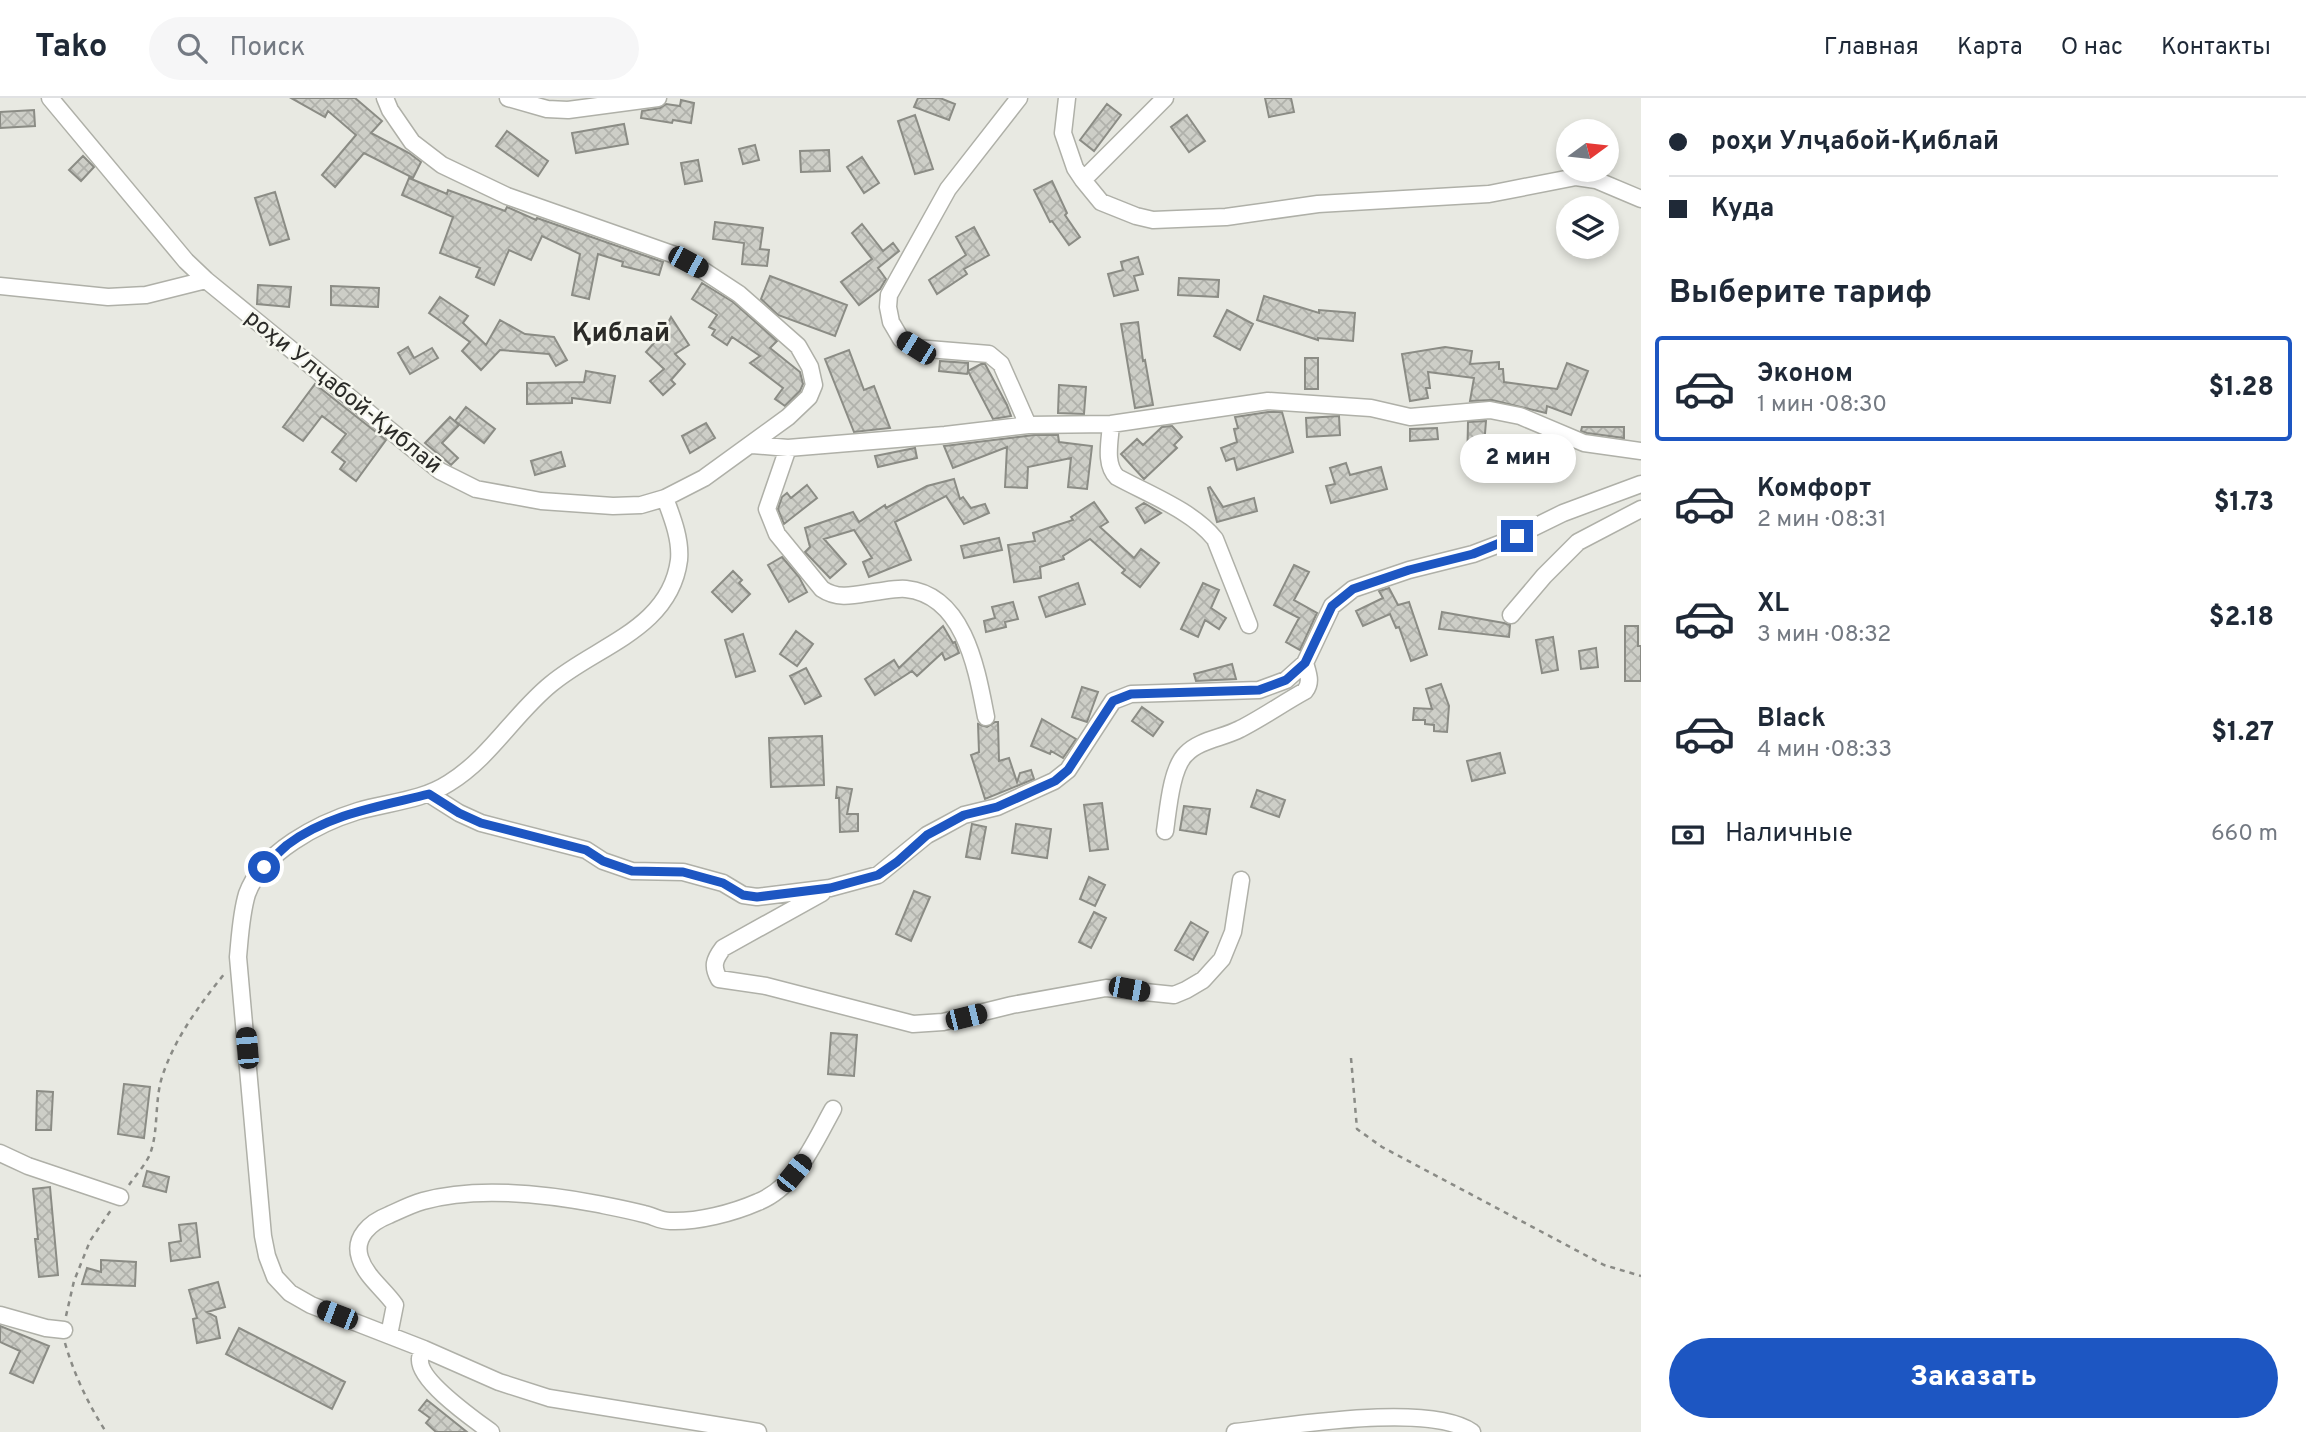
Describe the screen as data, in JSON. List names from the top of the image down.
{
  "streets": {
    "street": ["роҳи Улҷабой-Қиблаӣ"]
  },
  "districts": ["Қиблаӣ"],
  "north": "right",
  "page": {
    "header": "Tako",
    "search": "Поиск",
    "nav": [
      "Главная",
      "Карта",
      "О нас",
      "Контакты"
    ],
    "banner": ["роҳи Улҷабой-Қиблаӣ", "Куда"],
    "heading": "Выберите тариф",
    "list": [
      {
        "name": "Эконом",
        "note": "1 мин · 08:30",
        "value": "$1.28"
      },
      {
        "name": "Комфорт",
        "note": "2 мин · 08:31",
        "value": "$1.73"
      },
      {
        "name": "XL",
        "note": "3 мин · 08:32",
        "value": "$2.18"
      },
      {
        "name": "Black",
        "note": "4 мин · 08:33",
        "value": "$1.27"
      }
    ],
    "bubble": "2 мин",
    "pay": ["Наличные", "660 m"],
    "buttons": "Заказать"
  }
}
